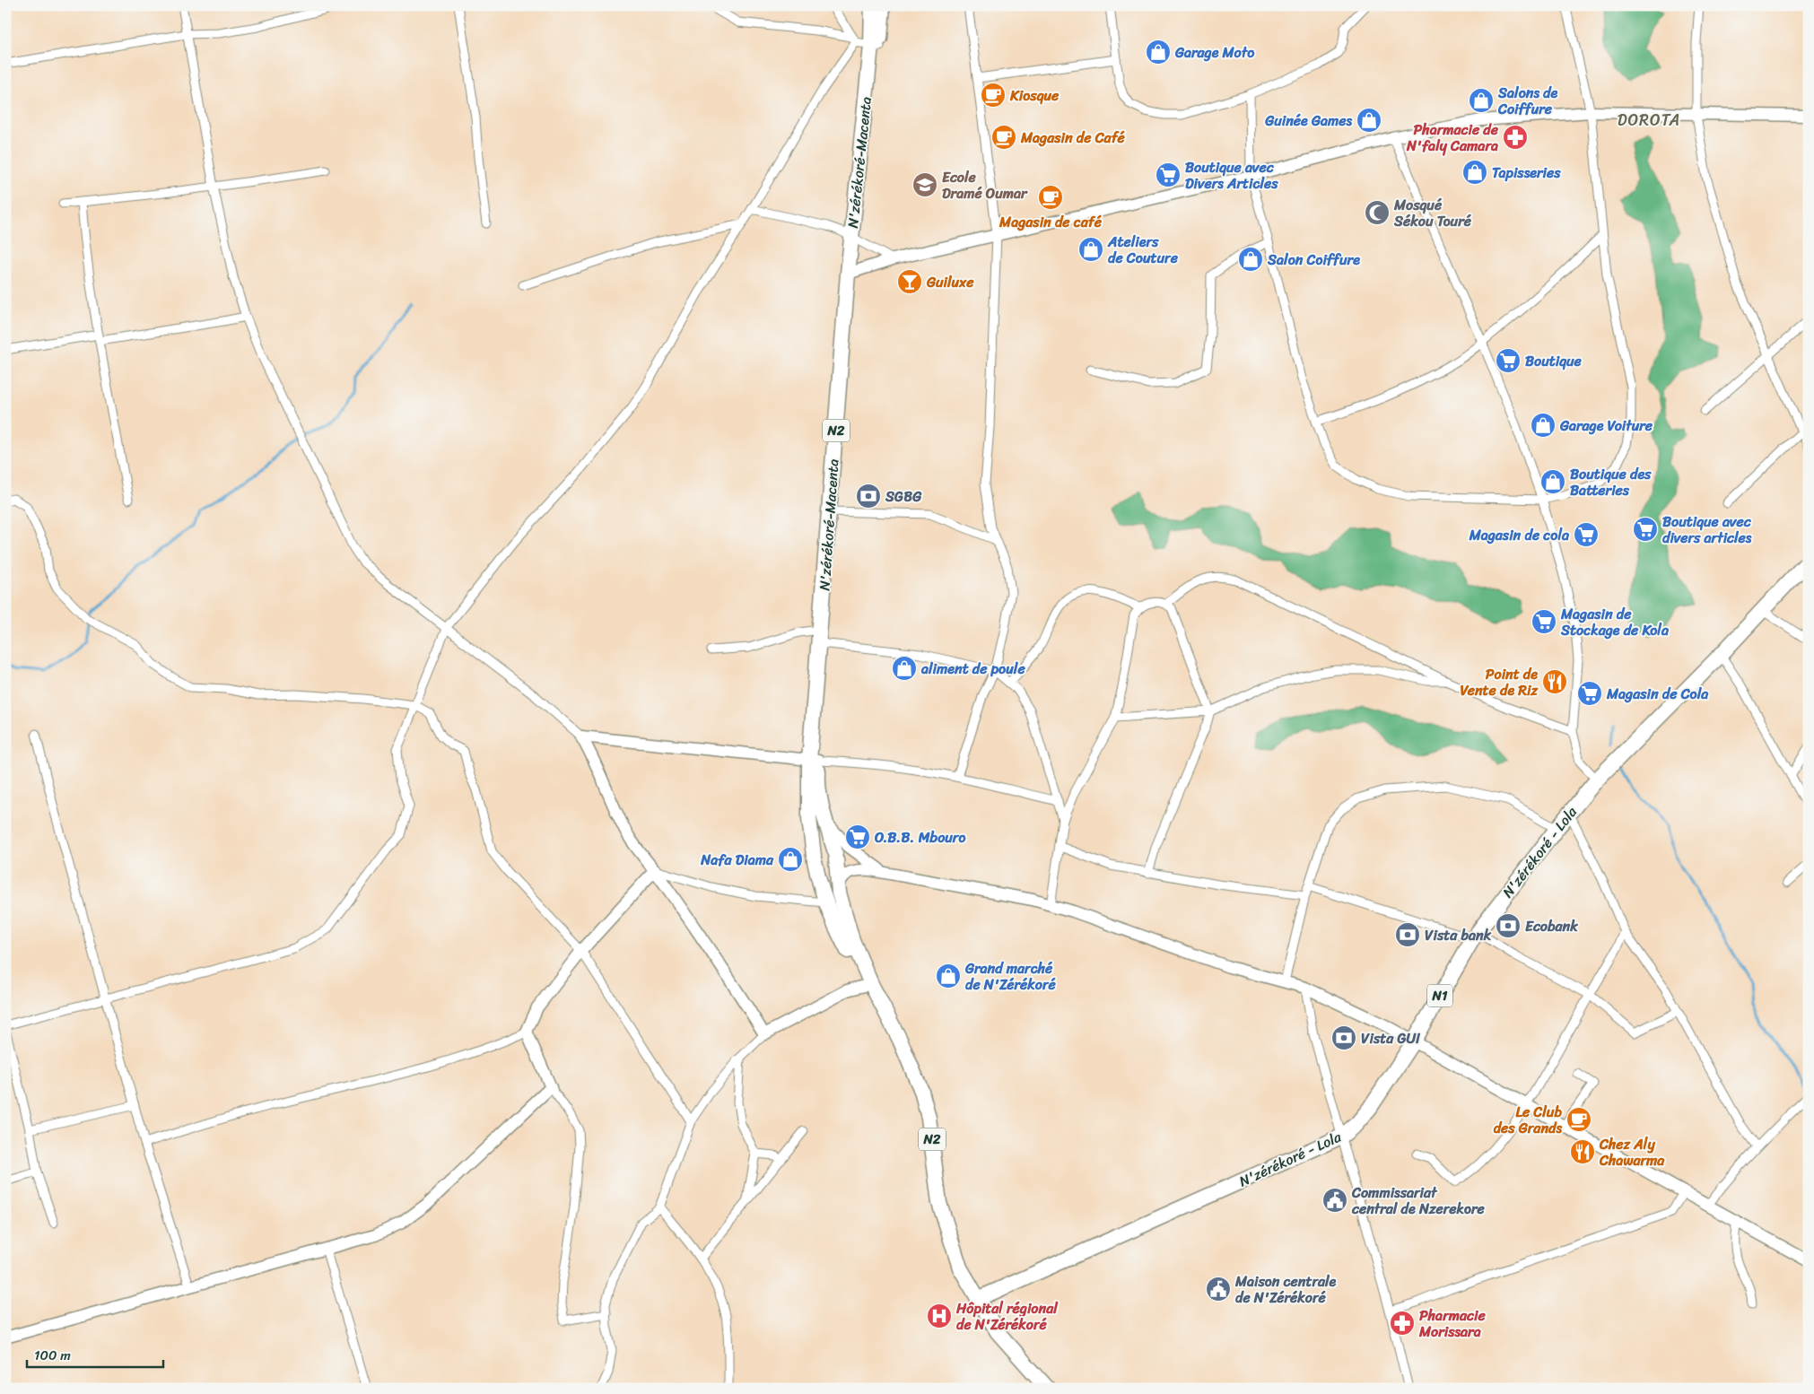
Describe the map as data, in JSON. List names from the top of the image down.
{
  "streets": {
    "highway": ["N2", "N'zérékoré - Lola", "N1"]
  },
  "crossings": [
    ["N2", "N'zérékoré - Lola"]
  ],
  "districts": ["DOROTA"],
  "places": {
    "shop": [
      "Garage Moto",
      "Salons de Coiffure",
      "Guinée Games",
      "Tapisseries",
      "Ateliers de Couture",
      "Salon Coiffure",
      "Garage Voiture",
      "Boutique des Batteries",
      "aliment de poule",
      "Nafa Diama",
      "Grand marché de N'Zérékoré"
    ],
    "cafe": [
      "Kiosque",
      "Magasin de Café",
      "Magasin de café",
      "Le Club des Grands"
    ],
    "pharmacy": ["Pharmacie de N'faly Camara", "Pharmacie Morissara"],
    "supermarket": [
      "Boutique avec Divers Articles",
      "Boutique",
      "Boutique avec divers articles",
      "Magasin de cola",
      "Magasin de Stockage de Kola",
      "Magasin de Cola",
      "O.B.B. Mbouro"
    ],
    "school or university": ["Ecole Dramé Oumar"],
    "mosque": ["Mosqué Sékou Touré"],
    "bar": ["Guiluxe"],
    "bank": [
      "SGBG",
      "Ecobank",
      "Vista bank",
      "Vista GUI"
    ],
    "restaurant": ["Point de Vente de Riz", "Chez Aly Chawarma"],
    "public building": ["Commissariat central de Nzerekore", "Maison centrale de N'Zérékoré"],
    "hospital": ["Hôpital régional de N'Zérékoré"]
  },
  "scale_bar": "100 m"
}
